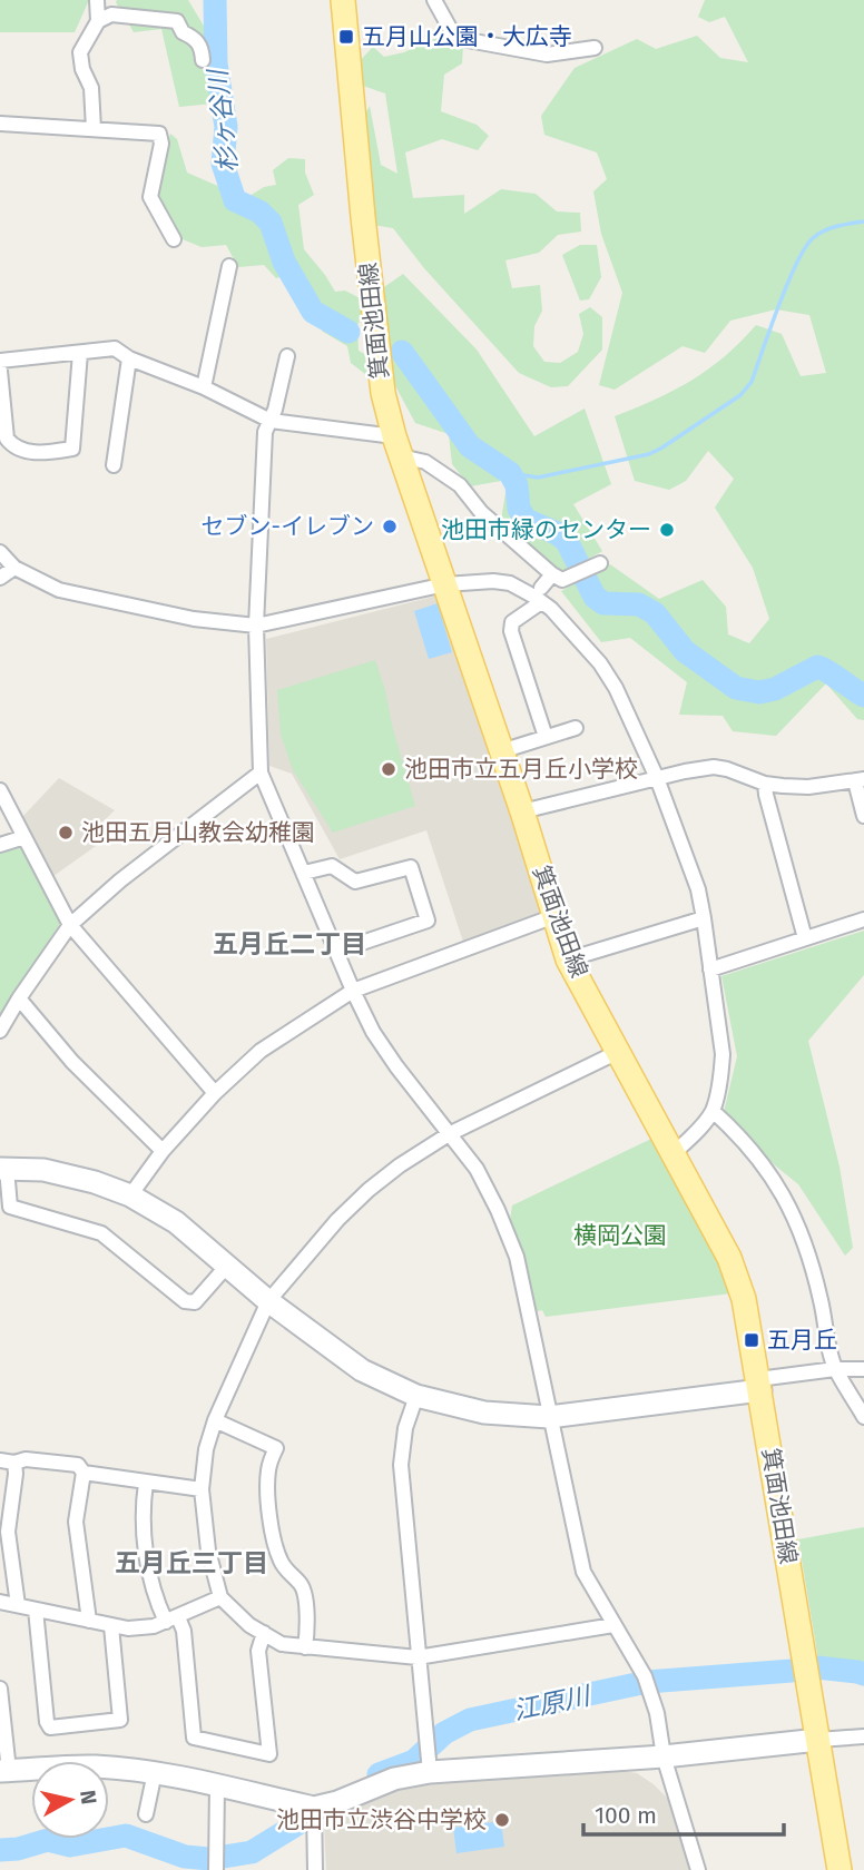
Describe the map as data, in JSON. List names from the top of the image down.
{
  "streets": {
    "main road": ["箕面池田線"]
  },
  "districts": ["五月丘二丁目", "五月丘三丁目"],
  "water": ["杉ヶ谷川", "江原川"],
  "parks": ["横岡公園"],
  "places": {
    "transit": ["五月山公園・大広寺", "五月丘"],
    "other": [
      "セブン-イレブン",
      "池田市緑のセンター",
      "池田市立五月丘小学校",
      "池田五月山教会幼稚園",
      "池田市立渋谷中学校"
    ]
  },
  "scale_bar": "100 m",
  "north": "right"
}
